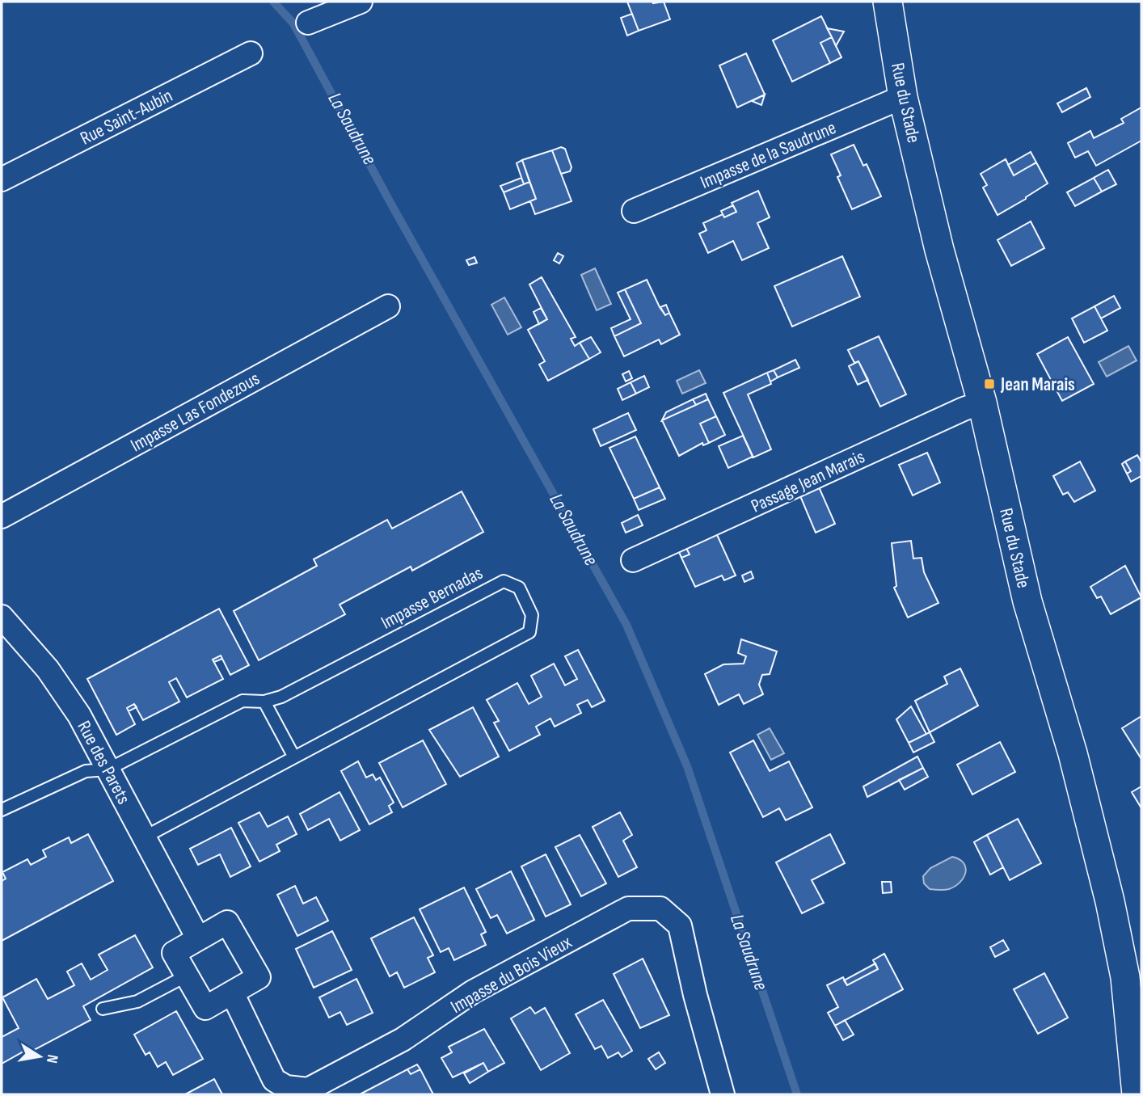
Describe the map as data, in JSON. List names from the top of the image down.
{
  "streets": {
    "street": [
      "Rue du Stade",
      "Rue Saint-Aubin",
      "Impasse de la Saudrune",
      "Impasse Las Fondezous",
      "Passage Jean Marais",
      "Rue des Parets",
      "Impasse du Bois Vieux"
    ],
    "lane": ["Impasse Bernadas"]
  },
  "crossings": [
    ["Rue du Stade", "Impasse de la Saudrune"],
    ["Rue du Stade", "Passage Jean Marais"],
    ["Impasse Bernadas", "Rue des Parets"]
  ],
  "water": ["La Saudrune"],
  "places": {
    "transit": ["Jean Marais"]
  },
  "north": "right"
}
